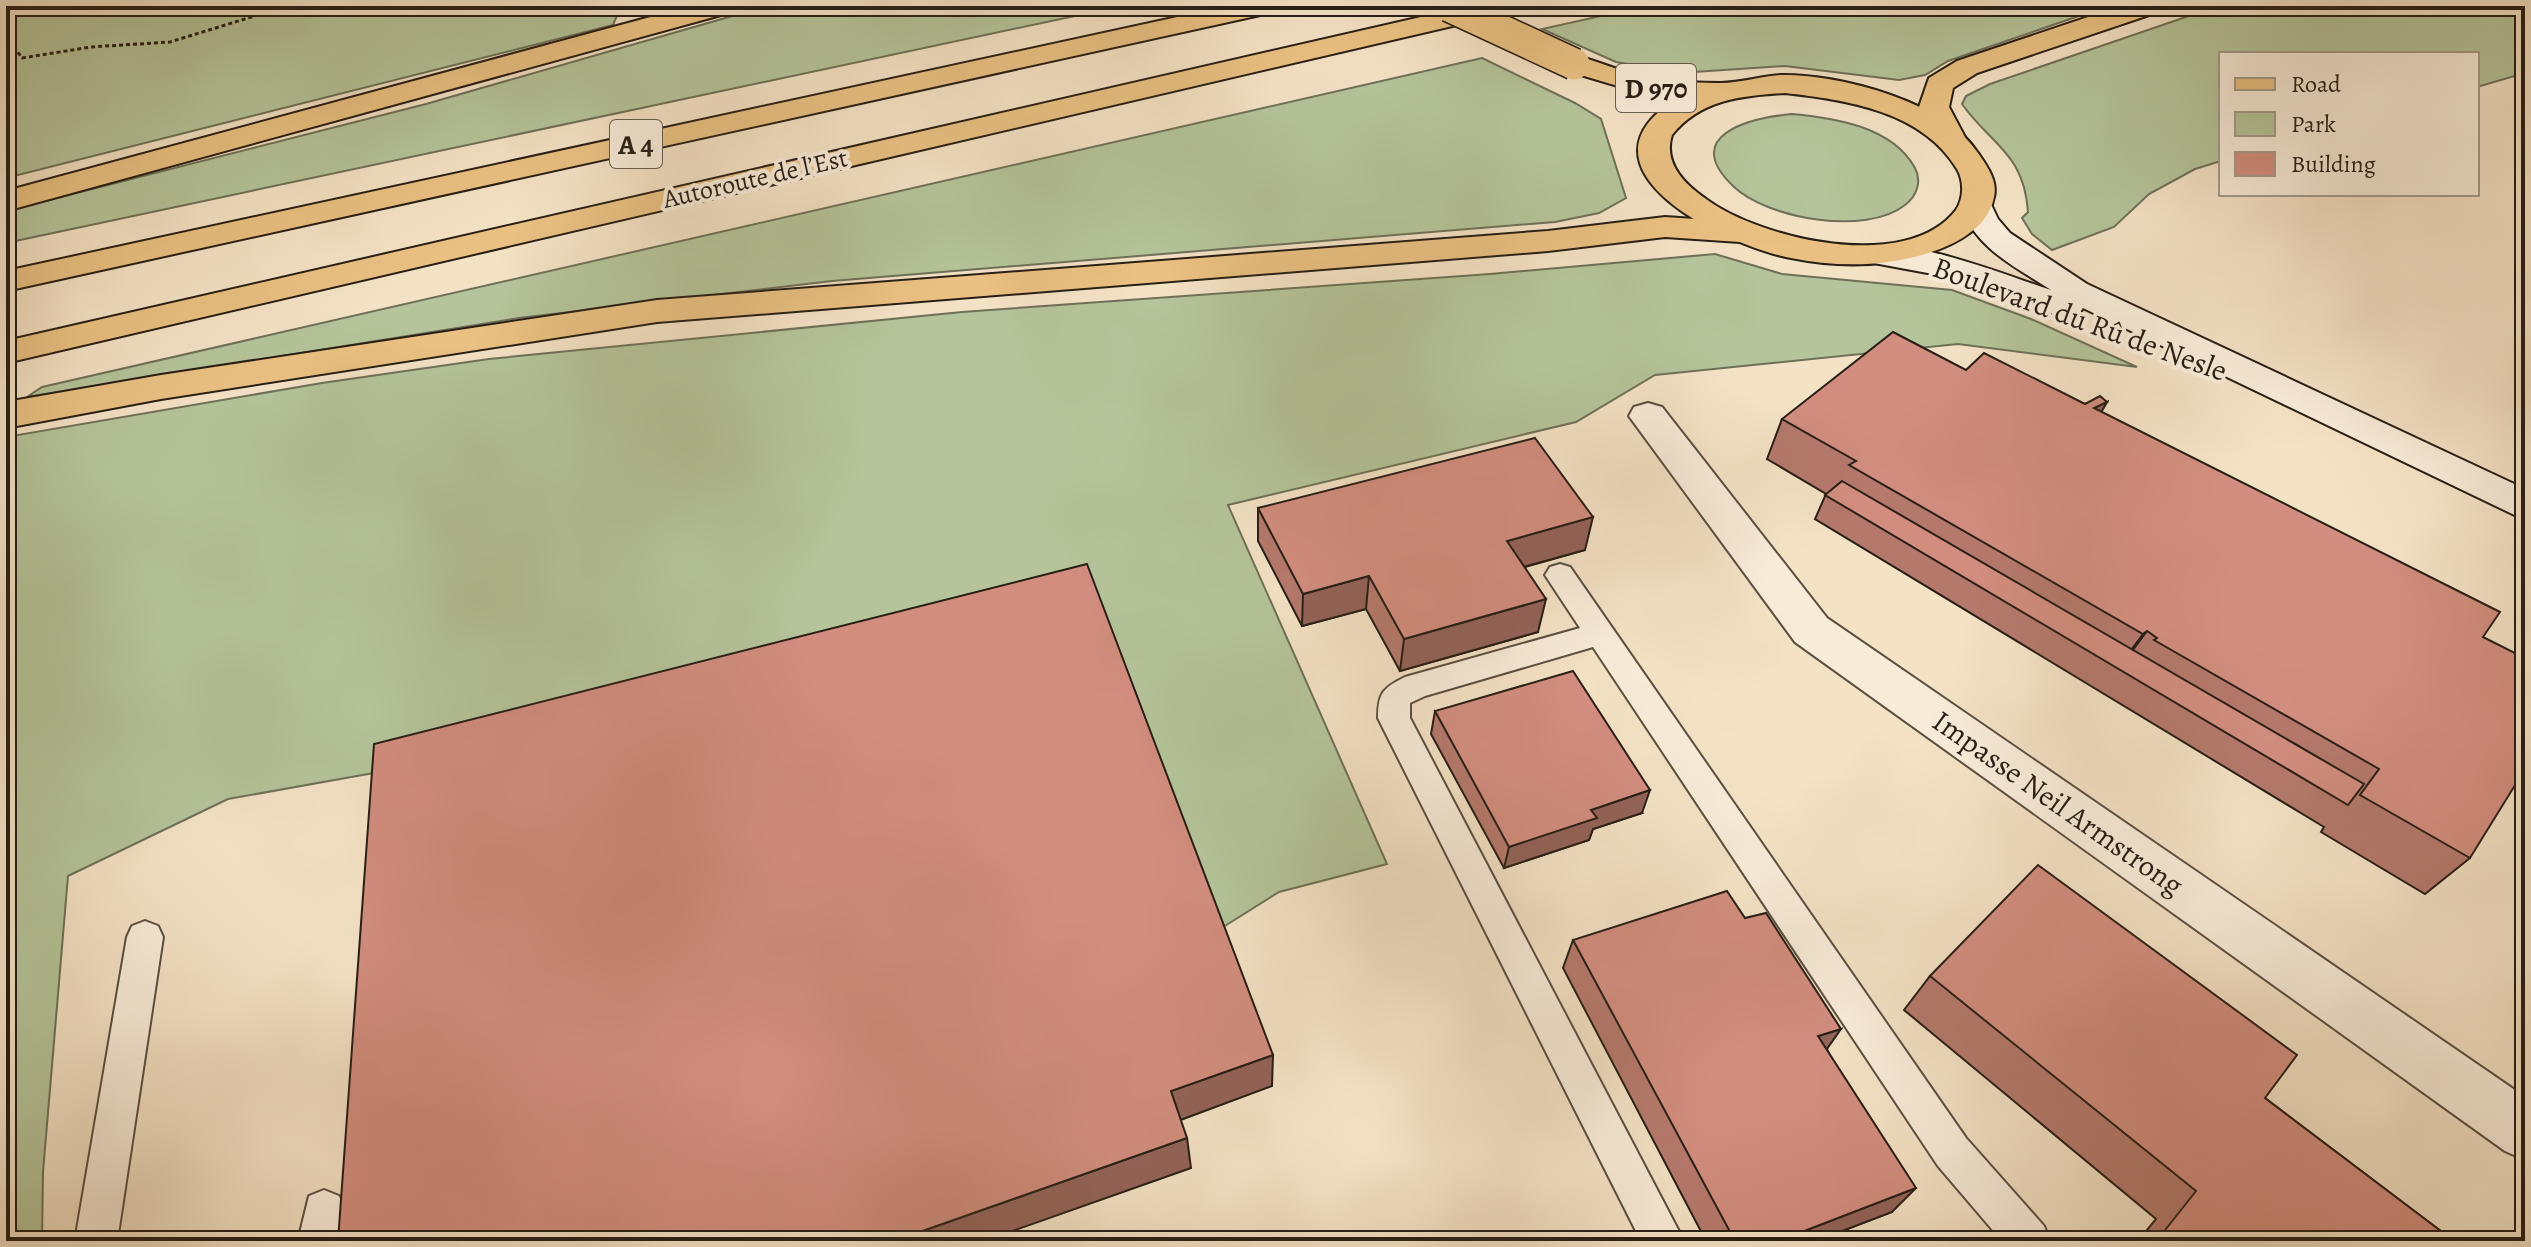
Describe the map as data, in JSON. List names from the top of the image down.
{
  "streets": {
    "main road": [
      "D 970",
      "A 4",
      "Autoroute de l’Est",
      "Boulevard du Rû de Nesle",
      "Impasse Neil Armstrong"
    ]
  },
  "legend": ["Road", "Park", "Building"]
}
